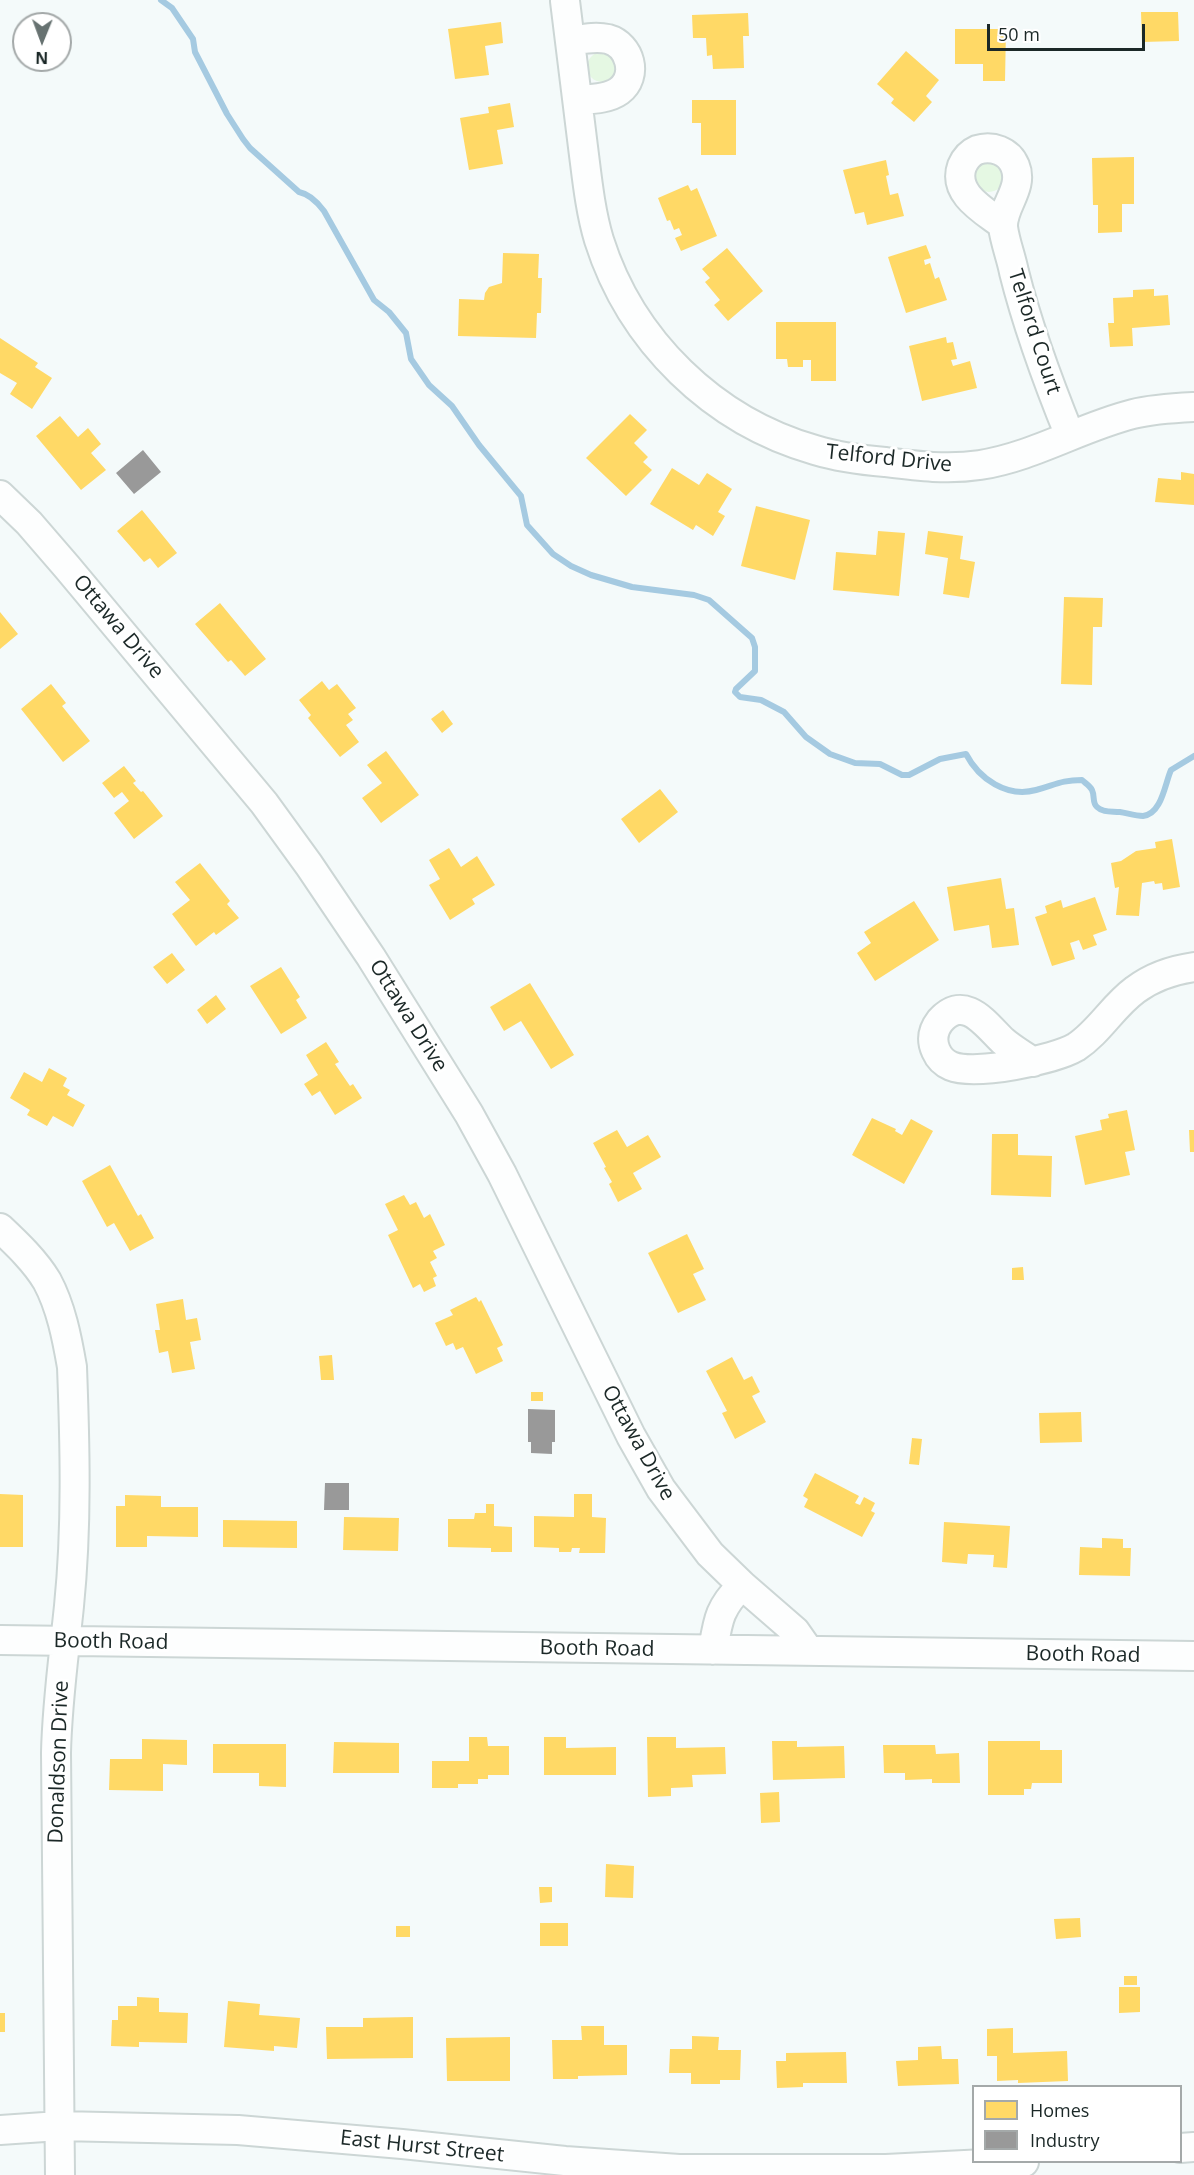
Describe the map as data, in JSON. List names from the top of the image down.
{
  "streets": {
    "street": [
      "Telford Court",
      "Telford Drive",
      "Ottawa Drive",
      "Booth Road",
      "Donaldson Drive",
      "East Hurst Street"
    ]
  },
  "crossings": [
    ["Telford Court", "Telford Drive"],
    ["Ottawa Drive", "Booth Road"],
    ["Booth Road", "Donaldson Drive"],
    ["Donaldson Drive", "East Hurst Street"]
  ],
  "legend": ["Homes", "Industry"],
  "scale_bar": "50 m",
  "north": "bottom"
}
